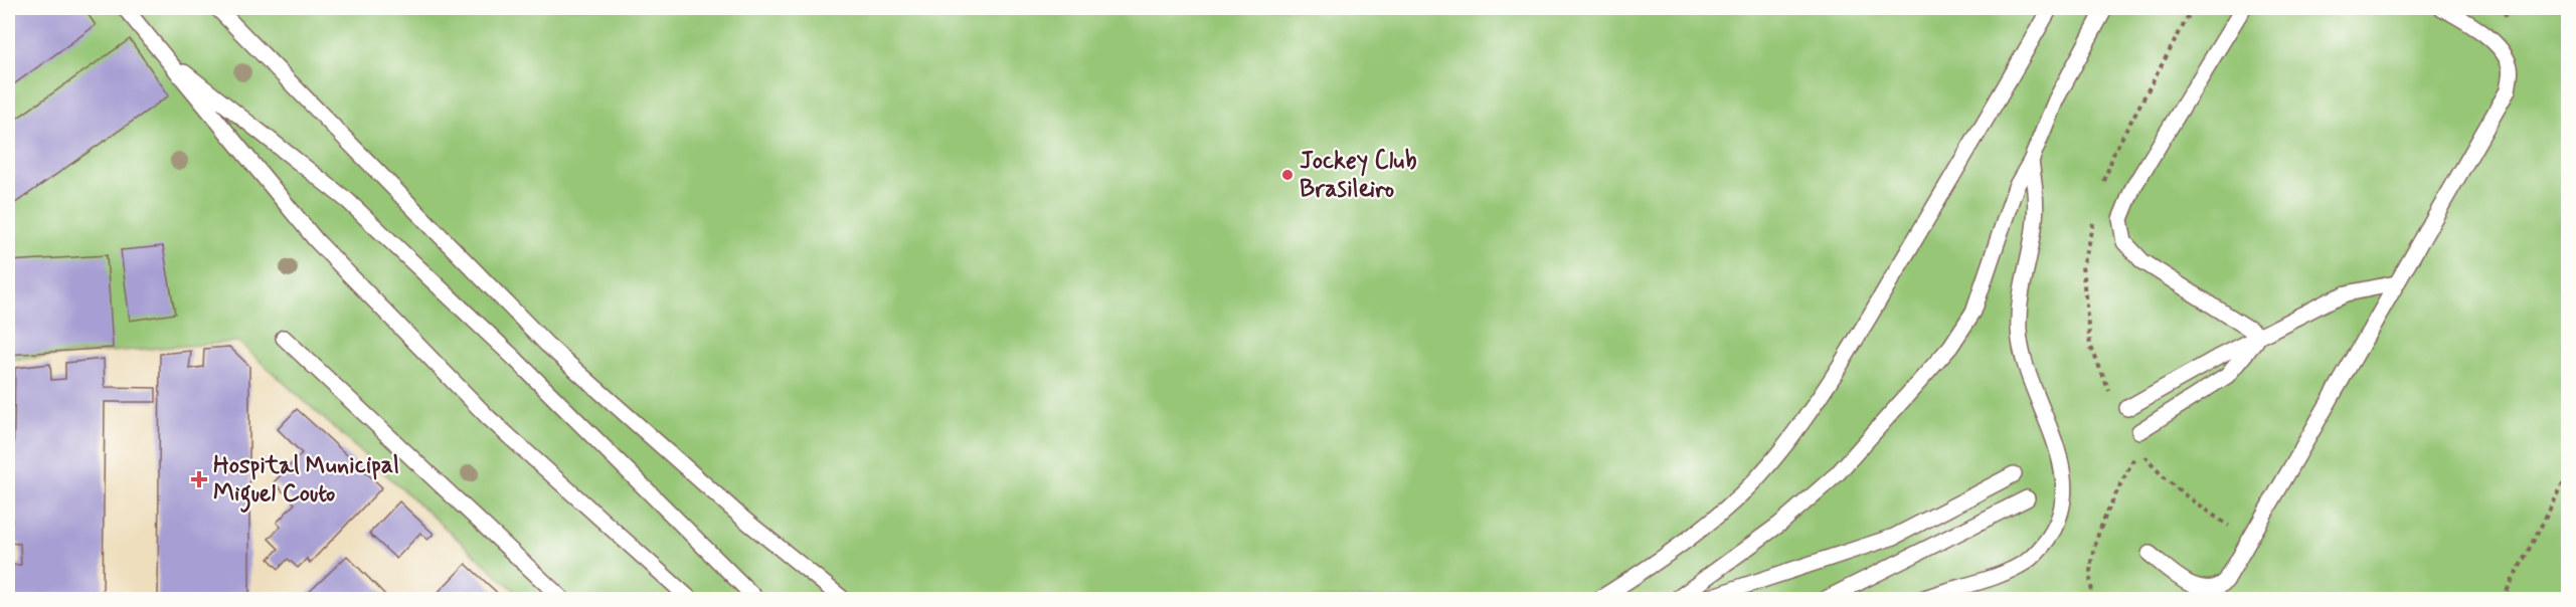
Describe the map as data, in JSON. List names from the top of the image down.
{
  "places": {
    "other": ["Jockey Club Brasileiro"],
    "health": ["Hospital Municipal Miguel Couto"]
  }
}
